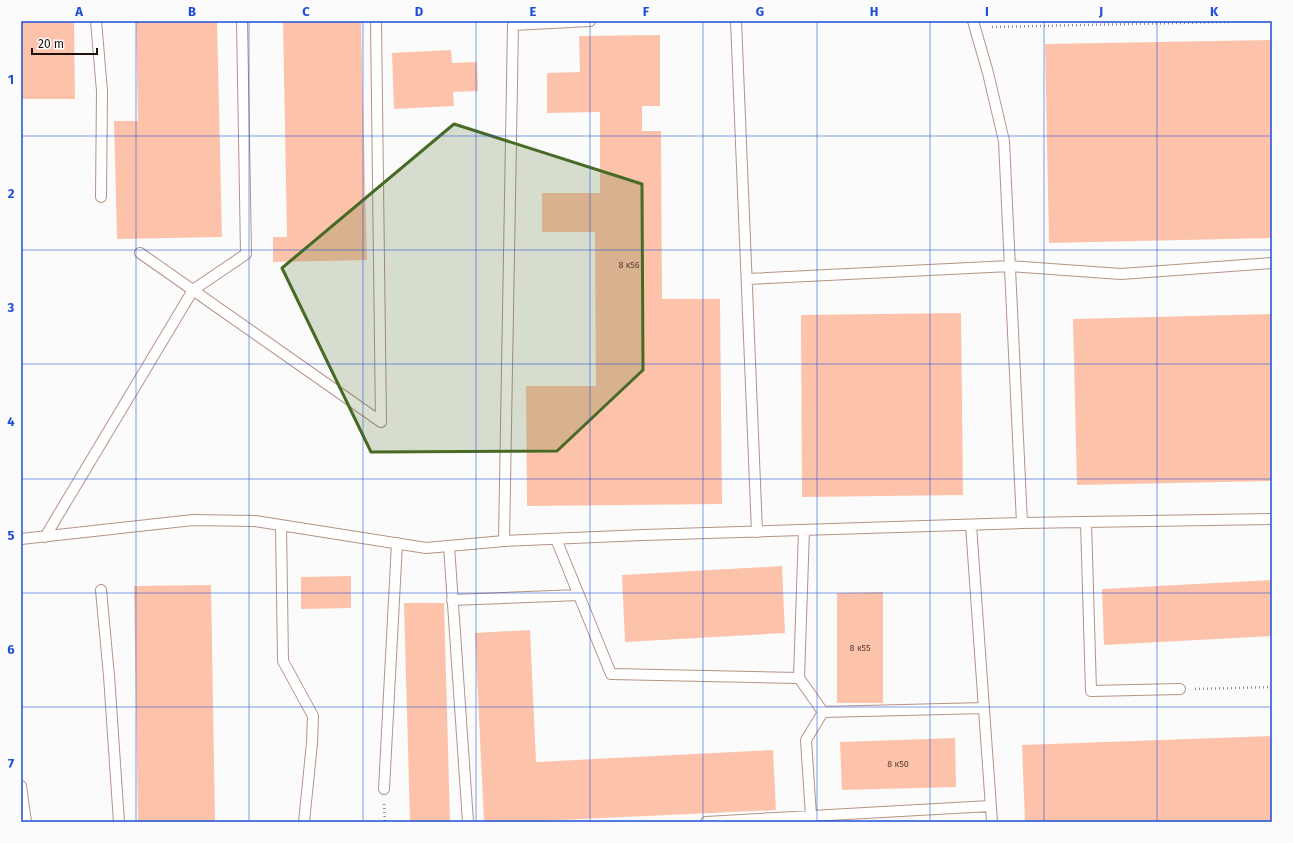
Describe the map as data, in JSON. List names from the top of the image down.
{
  "house_numbers": ["8 к56", "8 к55", "8 к50"],
  "scale_bar": "20 m",
  "grid": {
    "columns": [
      "A",
      "B",
      "C",
      "D",
      "E",
      "F",
      "G",
      "H",
      "I",
      "J",
      "K"
    ],
    "rows": [
      "1",
      "2",
      "3",
      "4",
      "5",
      "6",
      "7"
    ]
  }
}
